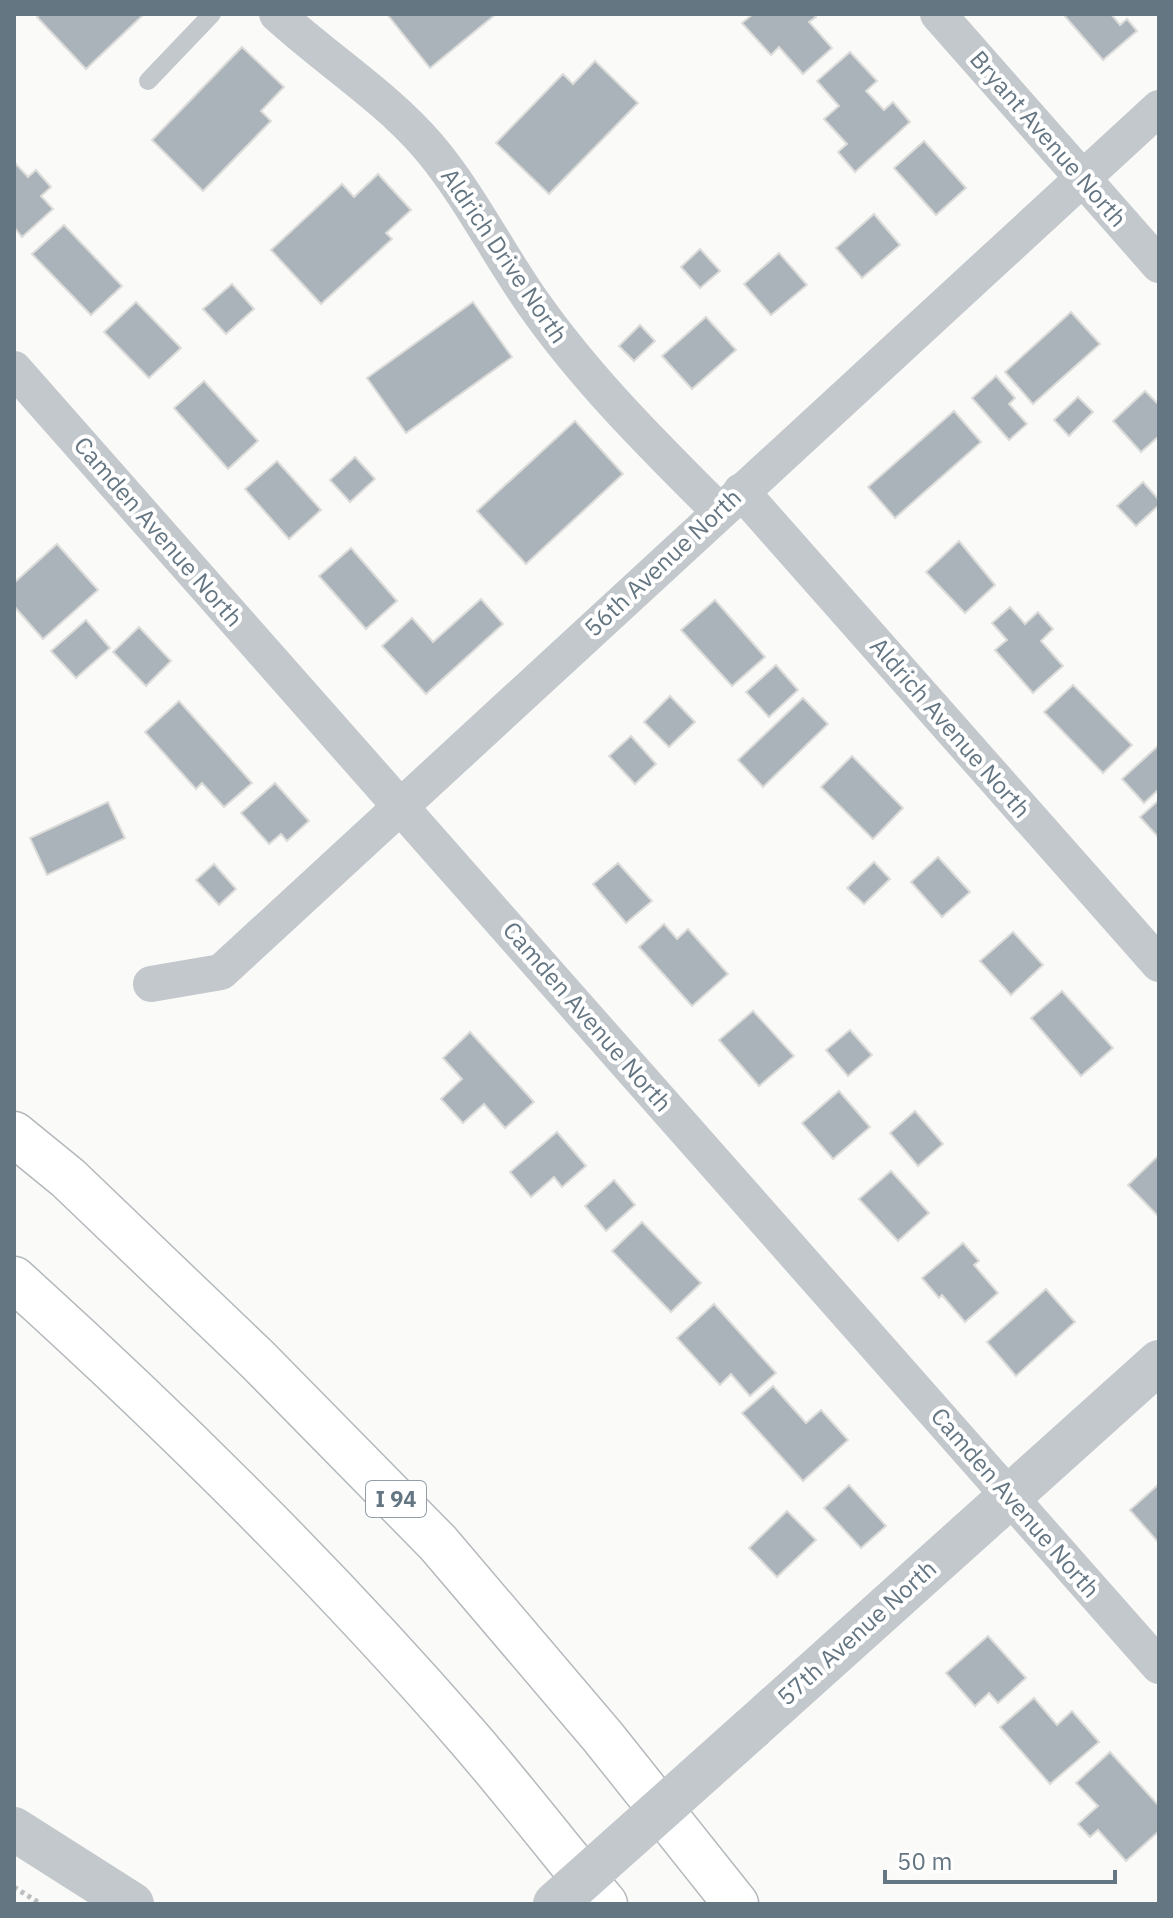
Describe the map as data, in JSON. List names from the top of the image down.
{
  "streets": {
    "highway": ["I 94"],
    "street": [
      "Bryant Avenue North",
      "Aldrich Drive North",
      "Camden Avenue North",
      "56th Avenue North",
      "Aldrich Avenue North",
      "57th Avenue North"
    ]
  },
  "crossings": [
    ["Bryant Avenue North", "56th Avenue North"],
    ["Aldrich Drive North", "56th Avenue North"],
    ["Aldrich Drive North", "Aldrich Avenue North"],
    ["Camden Avenue North", "56th Avenue North"],
    ["Camden Avenue North", "57th Avenue North"],
    ["56th Avenue North", "Aldrich Avenue North"]
  ],
  "scale_bar": "50 m"
}
